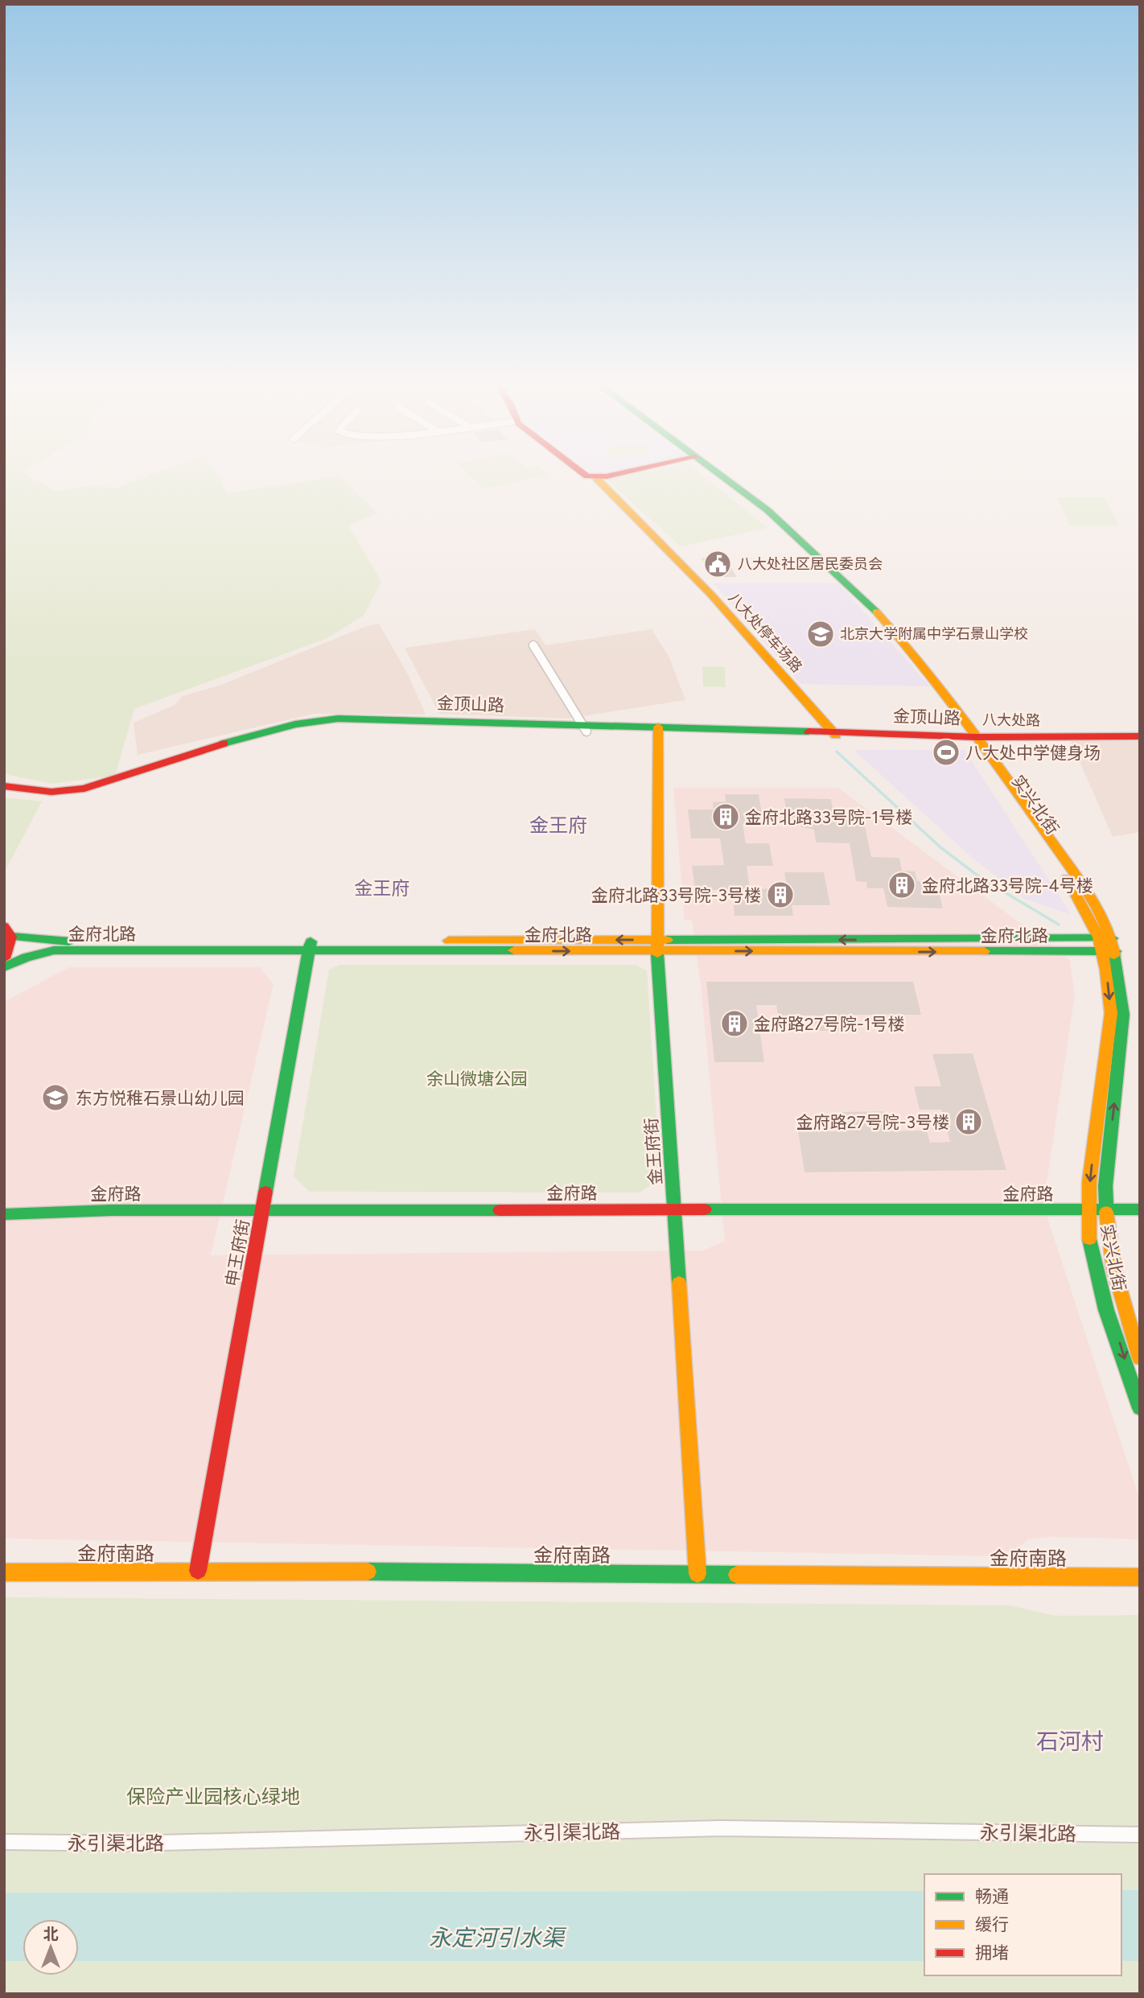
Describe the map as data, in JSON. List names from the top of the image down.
{
  "streets": {
    "street": [
      "八大处停车场路",
      "金顶山路",
      "八大处路",
      "实兴北街",
      "金府北路",
      "金王府街",
      "金府路",
      "申王府街",
      "金府南路",
      "永引渠北路"
    ]
  },
  "crossings": [
    ["八大处停车场路", "金顶山路"],
    ["金顶山路", "八大处路"],
    ["金顶山路", "实兴北街"],
    ["金顶山路", "金王府街"],
    ["八大处路", "实兴北街"],
    ["实兴北街", "金府北路"],
    ["实兴北街", "金府路"],
    ["金府北路", "金王府街"],
    ["金府北路", "申王府街"],
    ["金王府街", "金府路"],
    ["金王府街", "金府南路"],
    ["金府路", "申王府街"],
    ["申王府街", "金府南路"]
  ],
  "districts": ["金王府", "金王府", "石河村"],
  "water": ["永定河引水渠"],
  "parks": ["余山微塘公园", "保险产业园核心绿地"],
  "places": {
    "public building": ["八大处社区居民委员会"],
    "school or university": ["北京大学附属中学石景山学校", "东方悦稚石景山幼儿园"],
    "sports": ["八大处中学健身场"],
    "building": [
      "金府北路33号院-1号楼",
      "金府北路33号院-4号楼",
      "金府北路33号院-3号楼",
      "金府路27号院-1号楼",
      "金府路27号院-3号楼"
    ]
  },
  "legend": ["畅通", "缓行", "拥堵"],
  "north": "top"
}
